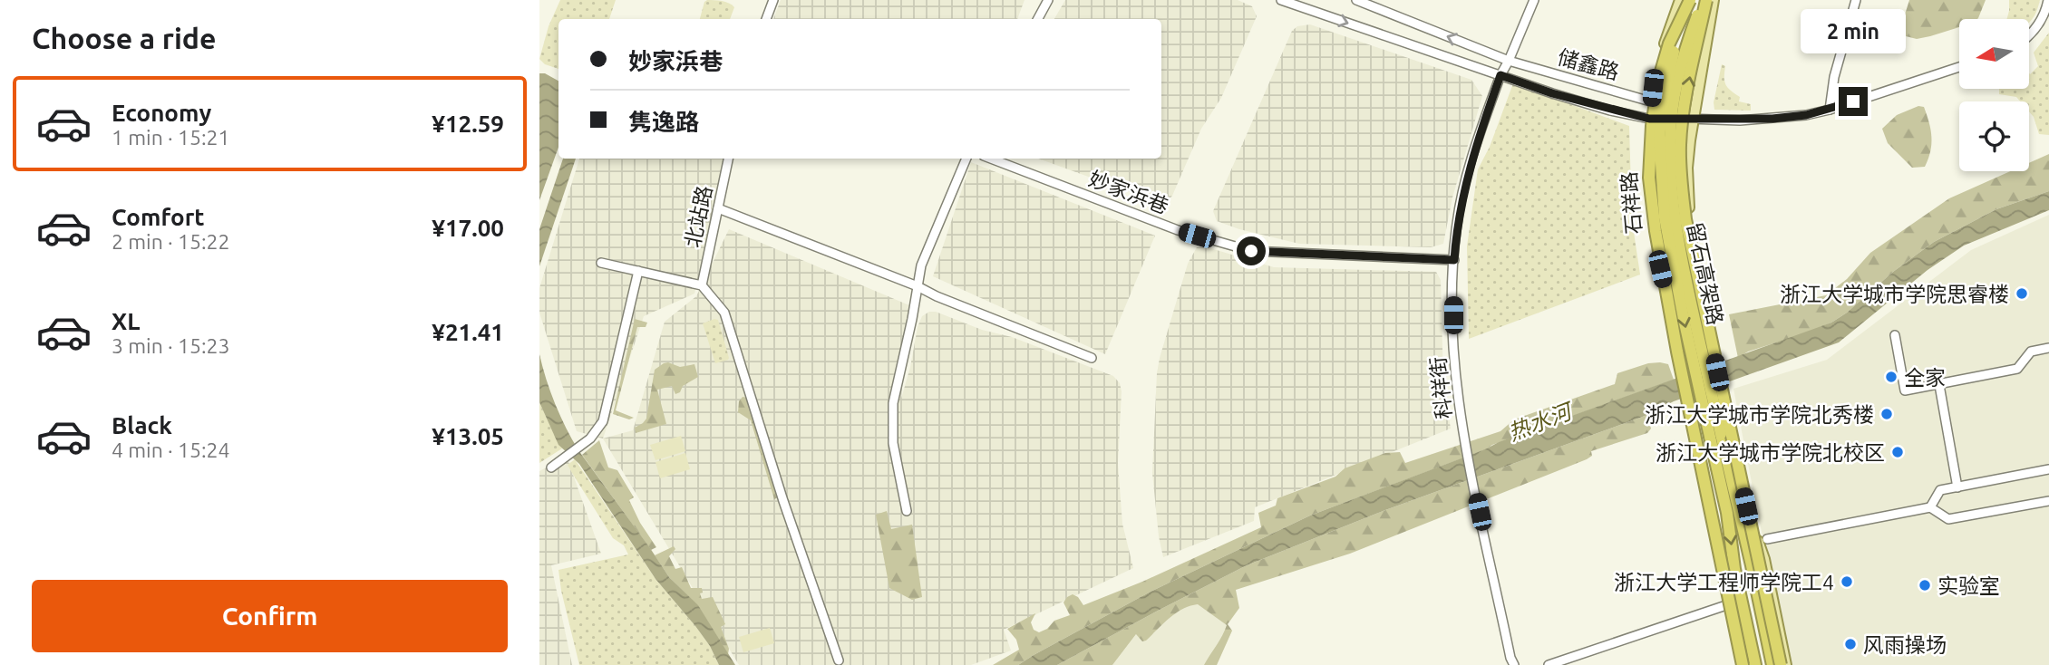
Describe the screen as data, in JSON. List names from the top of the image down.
{
  "streets": {
    "highway": ["留石高架路"],
    "main road": ["石祥路"],
    "street": [
      "储鑫路",
      "妙家浜巷",
      "北站路",
      "科祥街"
    ]
  },
  "crossings": [
    ["储鑫路", "石祥路"],
    ["储鑫路", "科祥街"],
    ["妙家浜巷", "科祥街"],
    ["石祥路", "留石高架路"]
  ],
  "water": ["热水河"],
  "places": [
    "浙江大学城市学院思睿楼",
    "全家",
    "浙江大学城市学院北秀楼",
    "浙江大学城市学院北校区",
    "浙江大学工程师学院工4",
    "实验室",
    "风雨操场"
  ],
  "north": "left",
  "page": {
    "heading": "Choose a ride",
    "bubble": "2 min",
    "banner": ["妙家浜巷", "隽逸路"],
    "list": [
      {
        "name": "Economy",
        "note": "1 min · 15:21",
        "value": "¥12.59"
      },
      {
        "name": "Comfort",
        "note": "2 min · 15:22",
        "value": "¥17.00"
      },
      {
        "name": "XL",
        "note": "3 min · 15:23",
        "value": "¥21.41"
      },
      {
        "name": "Black",
        "note": "4 min · 15:24",
        "value": "¥13.05"
      }
    ],
    "buttons": "Confirm"
  }
}
